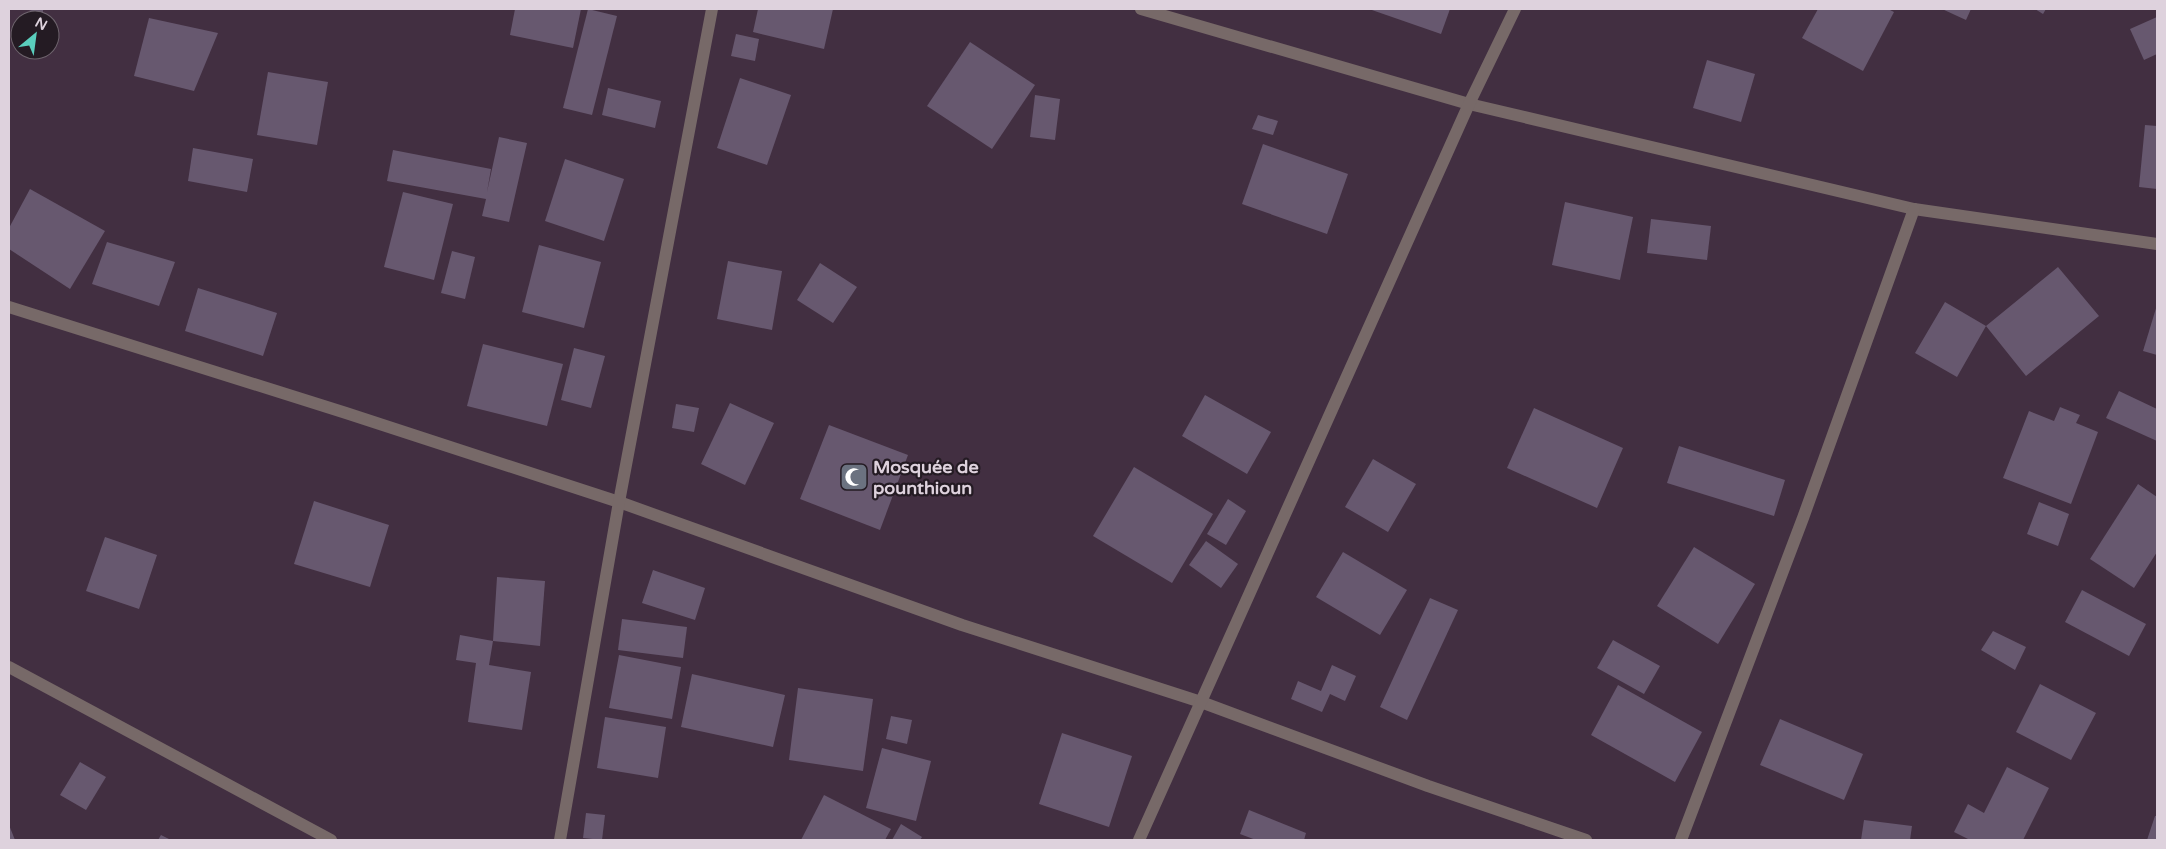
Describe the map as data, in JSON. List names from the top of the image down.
{
  "places": {
    "mosque": ["Mosquée de pounthioun"]
  },
  "north": "top right"
}
